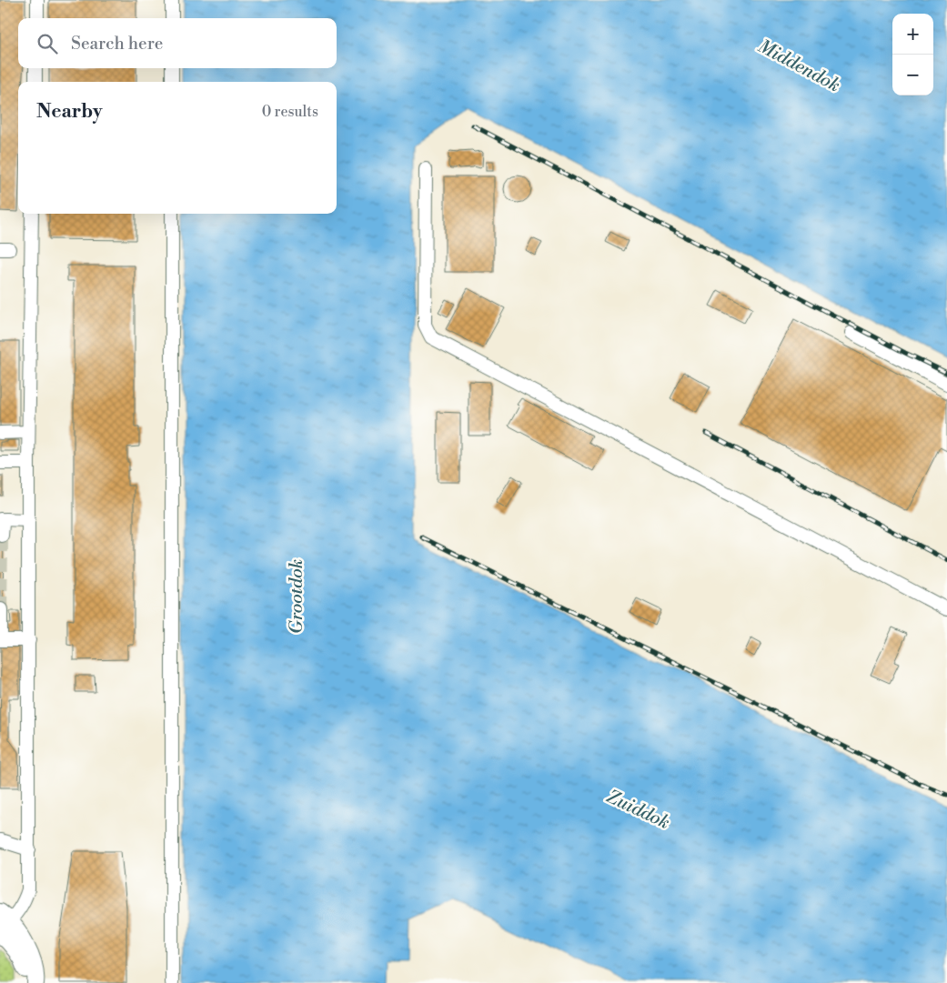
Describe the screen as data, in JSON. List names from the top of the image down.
{
  "water": ["Middendok", "Grootdok", "Zuiddok"],
  "page": {
    "map_buttons": ["+", "−"],
    "search": "Search here",
    "heading": ["Nearby", "0 results"]
  }
}
